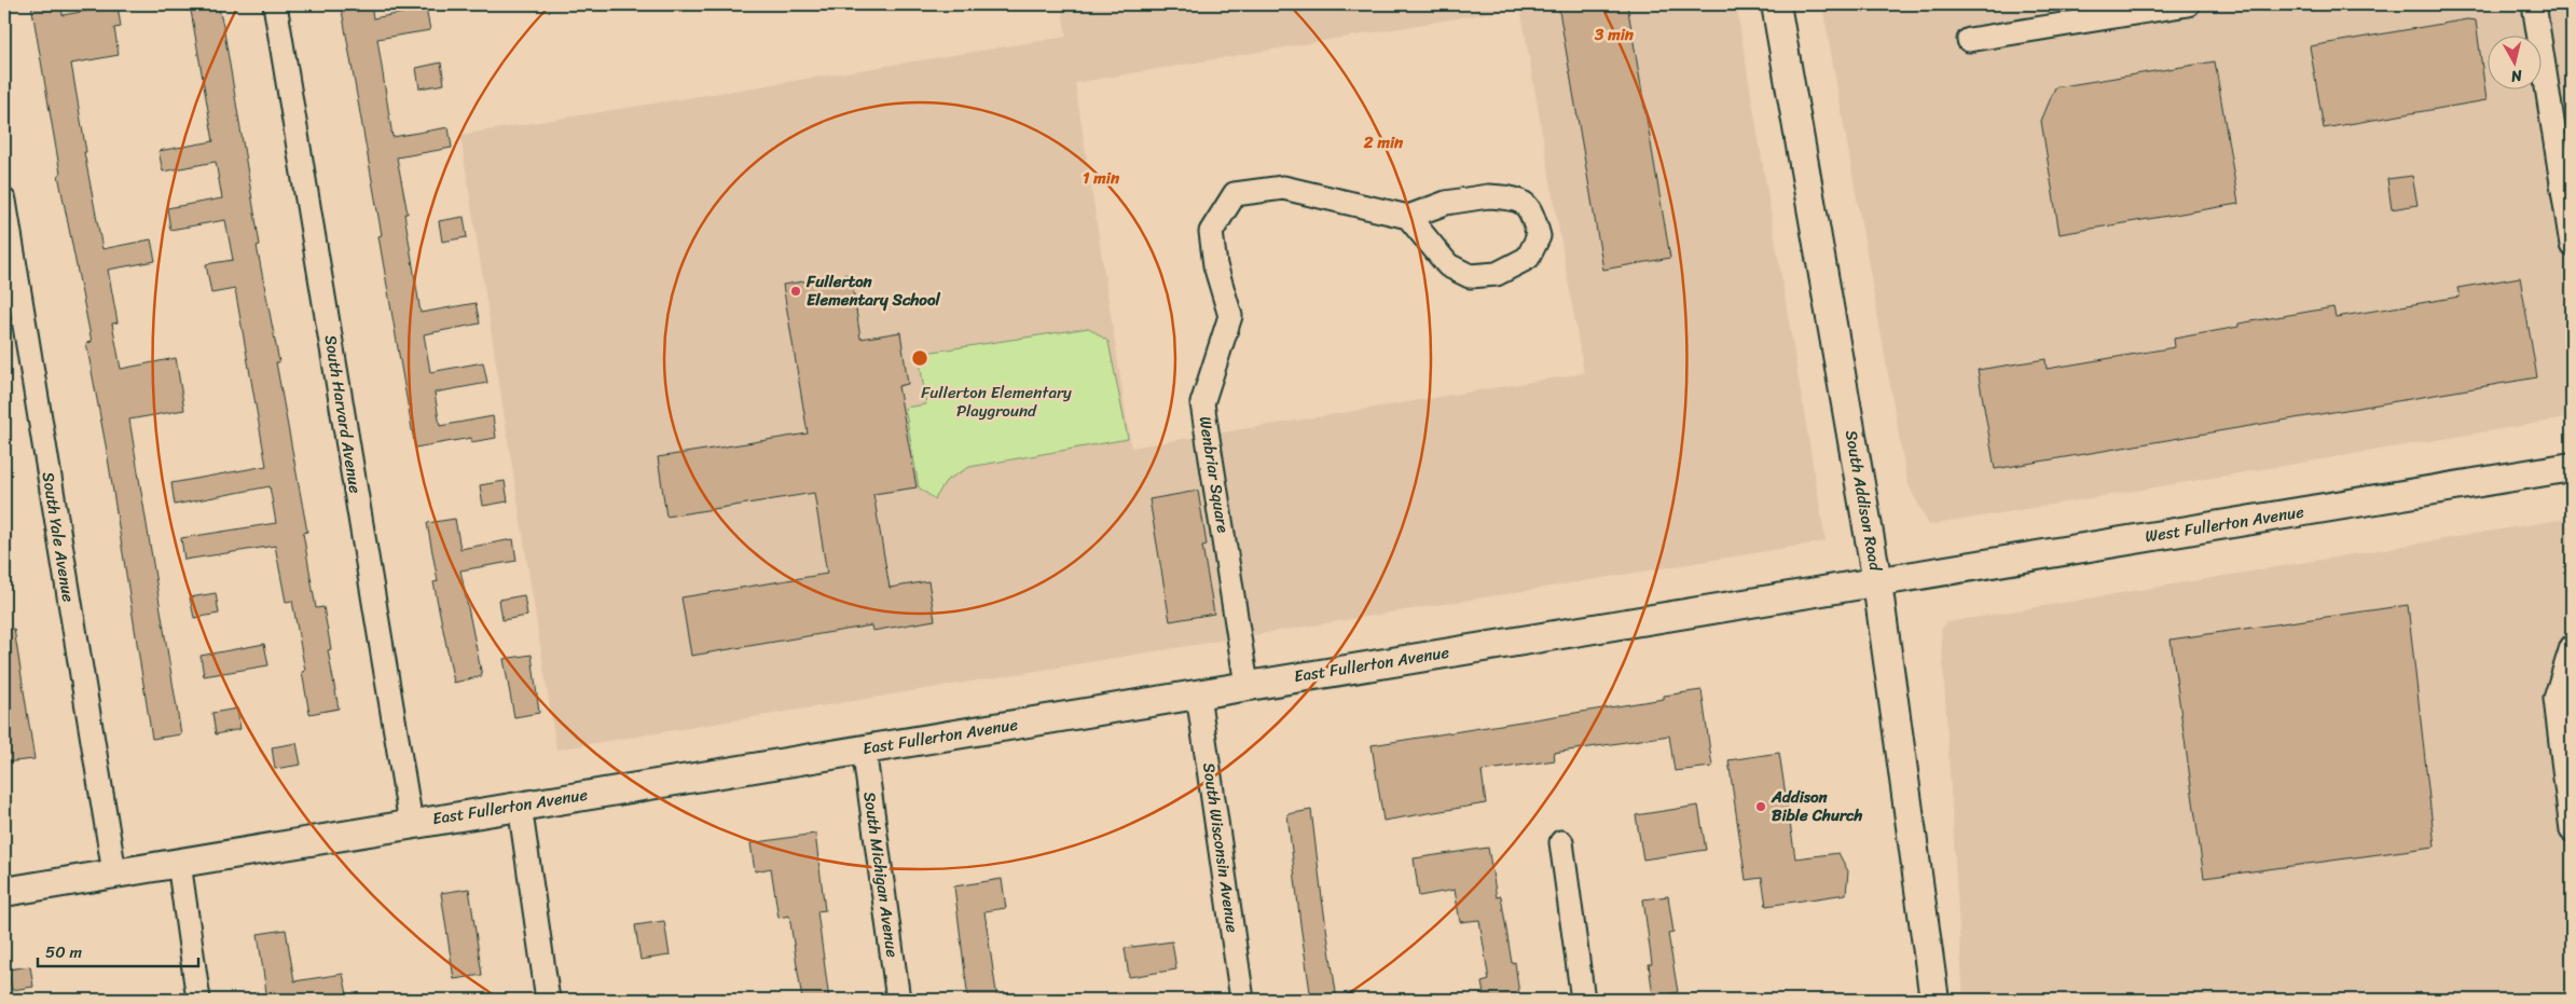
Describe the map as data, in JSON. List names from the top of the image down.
{
  "streets": {
    "street": [
      "South Harvard Avenue",
      "Wenbriar Square",
      "South Addison Road",
      "West Fullerton Avenue",
      "South Yale Avenue",
      "East Fullerton Avenue",
      "South Wisconsin Avenue",
      "South Michigan Avenue"
    ]
  },
  "crossings": [
    ["South Harvard Avenue", "East Fullerton Avenue"],
    ["Wenbriar Square", "East Fullerton Avenue"],
    ["South Addison Road", "West Fullerton Avenue"],
    ["South Addison Road", "East Fullerton Avenue"],
    ["West Fullerton Avenue", "East Fullerton Avenue"],
    ["South Yale Avenue", "East Fullerton Avenue"],
    ["East Fullerton Avenue", "South Wisconsin Avenue"],
    ["East Fullerton Avenue", "South Michigan Avenue"]
  ],
  "parks": ["Fullerton Elementary Playground"],
  "places": ["Fullerton Elementary School", "Addison Bible Church"],
  "scale_bar": "50 m",
  "north": "bottom",
  "rings": ["3 min", "2 min", "1 min"]
}
